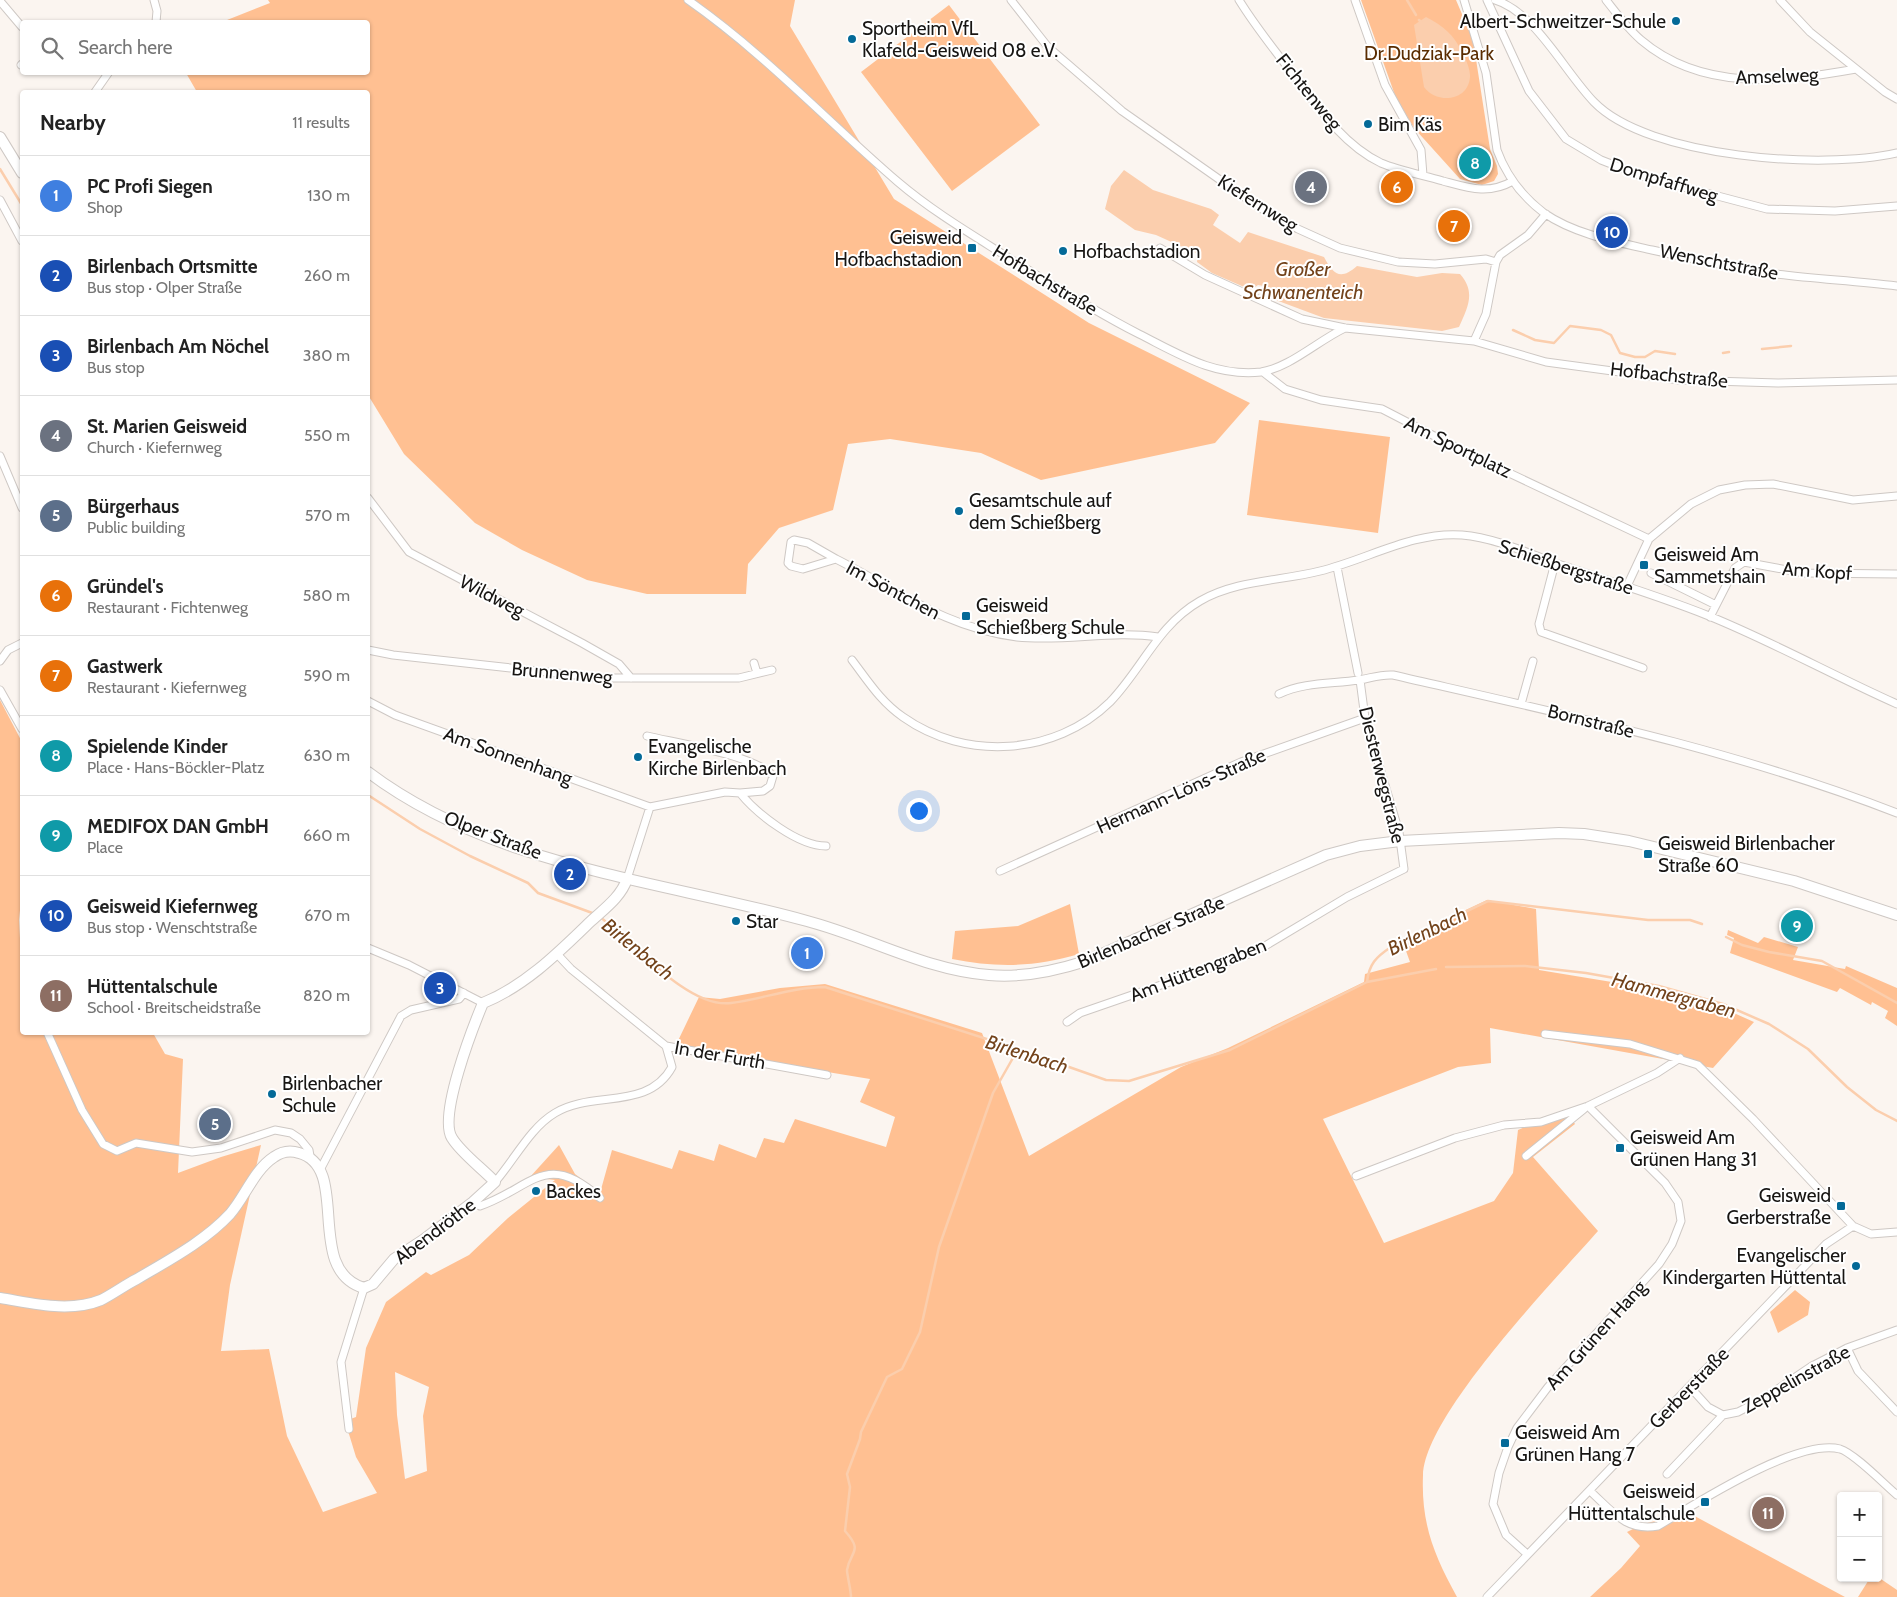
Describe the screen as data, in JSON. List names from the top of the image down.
{
  "streets": {
    "main road": ["Olper Straße", "Birlenbacher Straße", "Abendröthe"],
    "street": [
      "Amselweg",
      "Fichtenweg",
      "Dompfaffweg",
      "Kiefernweg",
      "Wenschtstraße",
      "Hofbachstraße",
      "Am Sportplatz",
      "Schießbergstraße",
      "Am Kopf",
      "Im Söntchen",
      "Wildweg",
      "Brunnenweg",
      "Bornstraße",
      "Am Sonnenhang",
      "Diesterwegstraße",
      "Hermann-Löns-Straße",
      "Am Hüttengraben",
      "In der Furth",
      "Am Grünen Hang",
      "Zeppelinstraße",
      "Gerberstraße"
    ]
  },
  "crossings": [
    ["Fichtenweg", "Wenschtstraße"],
    ["Hofbachstraße", "Am Sportplatz"],
    ["Schießbergstraße", "Am Kopf"],
    ["Schießbergstraße", "Im Söntchen"],
    ["Wildweg", "Brunnenweg"],
    ["Bornstraße", "Diesterwegstraße"],
    ["Diesterwegstraße", "Hermann-Löns-Straße"],
    ["Diesterwegstraße", "Birlenbacher Straße"],
    ["Diesterwegstraße", "Am Hüttengraben"],
    ["Olper Straße", "Birlenbacher Straße"],
    ["Am Grünen Hang", "Gerberstraße"],
    ["Zeppelinstraße", "Gerberstraße"]
  ],
  "water": ["Großer Schwanenteich", "Birlenbach", "Hammergraben"],
  "parks": ["Dr.Dudziak-Park"],
  "places": {
    "other": [
      "Albert-Schweitzer-Schule",
      "Sportheim VfL Klafeld-Geisweid 08 e.V.",
      "Bim Käs",
      "Hofbachstadion",
      "Gesamtschule auf dem Schießberg",
      "Evangelische Kirche Birlenbach",
      "Star",
      "Birlenbacher Schule",
      "Backes",
      "Evangelischer Kindergarten Hüttental"
    ],
    "transit": [
      "Geisweid Hofbachstadion",
      "Geisweid Am Sammetshain",
      "Geisweid Schießberg Schule",
      "Geisweid Birlenbacher Straße 60",
      "Geisweid Am Grünen Hang 31",
      "Geisweid Gerberstraße",
      "Geisweid Am Grünen Hang 7",
      "Geisweid Hüttentalschule"
    ]
  },
  "page": {
    "search": "Search here",
    "heading": ["Nearby", "11 results"],
    "pins": [
      "8",
      "4",
      "6",
      "7",
      "10",
      "2",
      "9",
      "1",
      "3",
      "5",
      "11"
    ],
    "list": [
      {
        "mark": "1",
        "name": "PC Profi Siegen",
        "note": "Shop",
        "value": "130 m"
      },
      {
        "mark": "2",
        "name": "Birlenbach Ortsmitte",
        "note": "Bus stop · Olper Straße",
        "value": "260 m"
      },
      {
        "mark": "3",
        "name": "Birlenbach Am Nöchel",
        "note": "Bus stop",
        "value": "380 m"
      },
      {
        "mark": "4",
        "name": "St. Marien Geisweid",
        "note": "Church · Kiefernweg",
        "value": "550 m"
      },
      {
        "mark": "5",
        "name": "Bürgerhaus",
        "note": "Public building",
        "value": "570 m"
      },
      {
        "mark": "6",
        "name": "Gründel's",
        "note": "Restaurant · Fichtenweg",
        "value": "580 m"
      },
      {
        "mark": "7",
        "name": "Gastwerk",
        "note": "Restaurant · Kiefernweg",
        "value": "590 m"
      },
      {
        "mark": "8",
        "name": "Spielende Kinder",
        "note": "Place · Hans-Böckler-Platz",
        "value": "630 m"
      },
      {
        "mark": "9",
        "name": "MEDIFOX DAN GmbH",
        "note": "Place",
        "value": "660 m"
      },
      {
        "mark": "10",
        "name": "Geisweid Kiefernweg",
        "note": "Bus stop · Wenschtstraße",
        "value": "670 m"
      },
      {
        "mark": "11",
        "name": "Hüttentalschule",
        "note": "School · Breitscheidstraße",
        "value": "820 m"
      }
    ],
    "map_buttons": ["+", "−"]
  }
}
